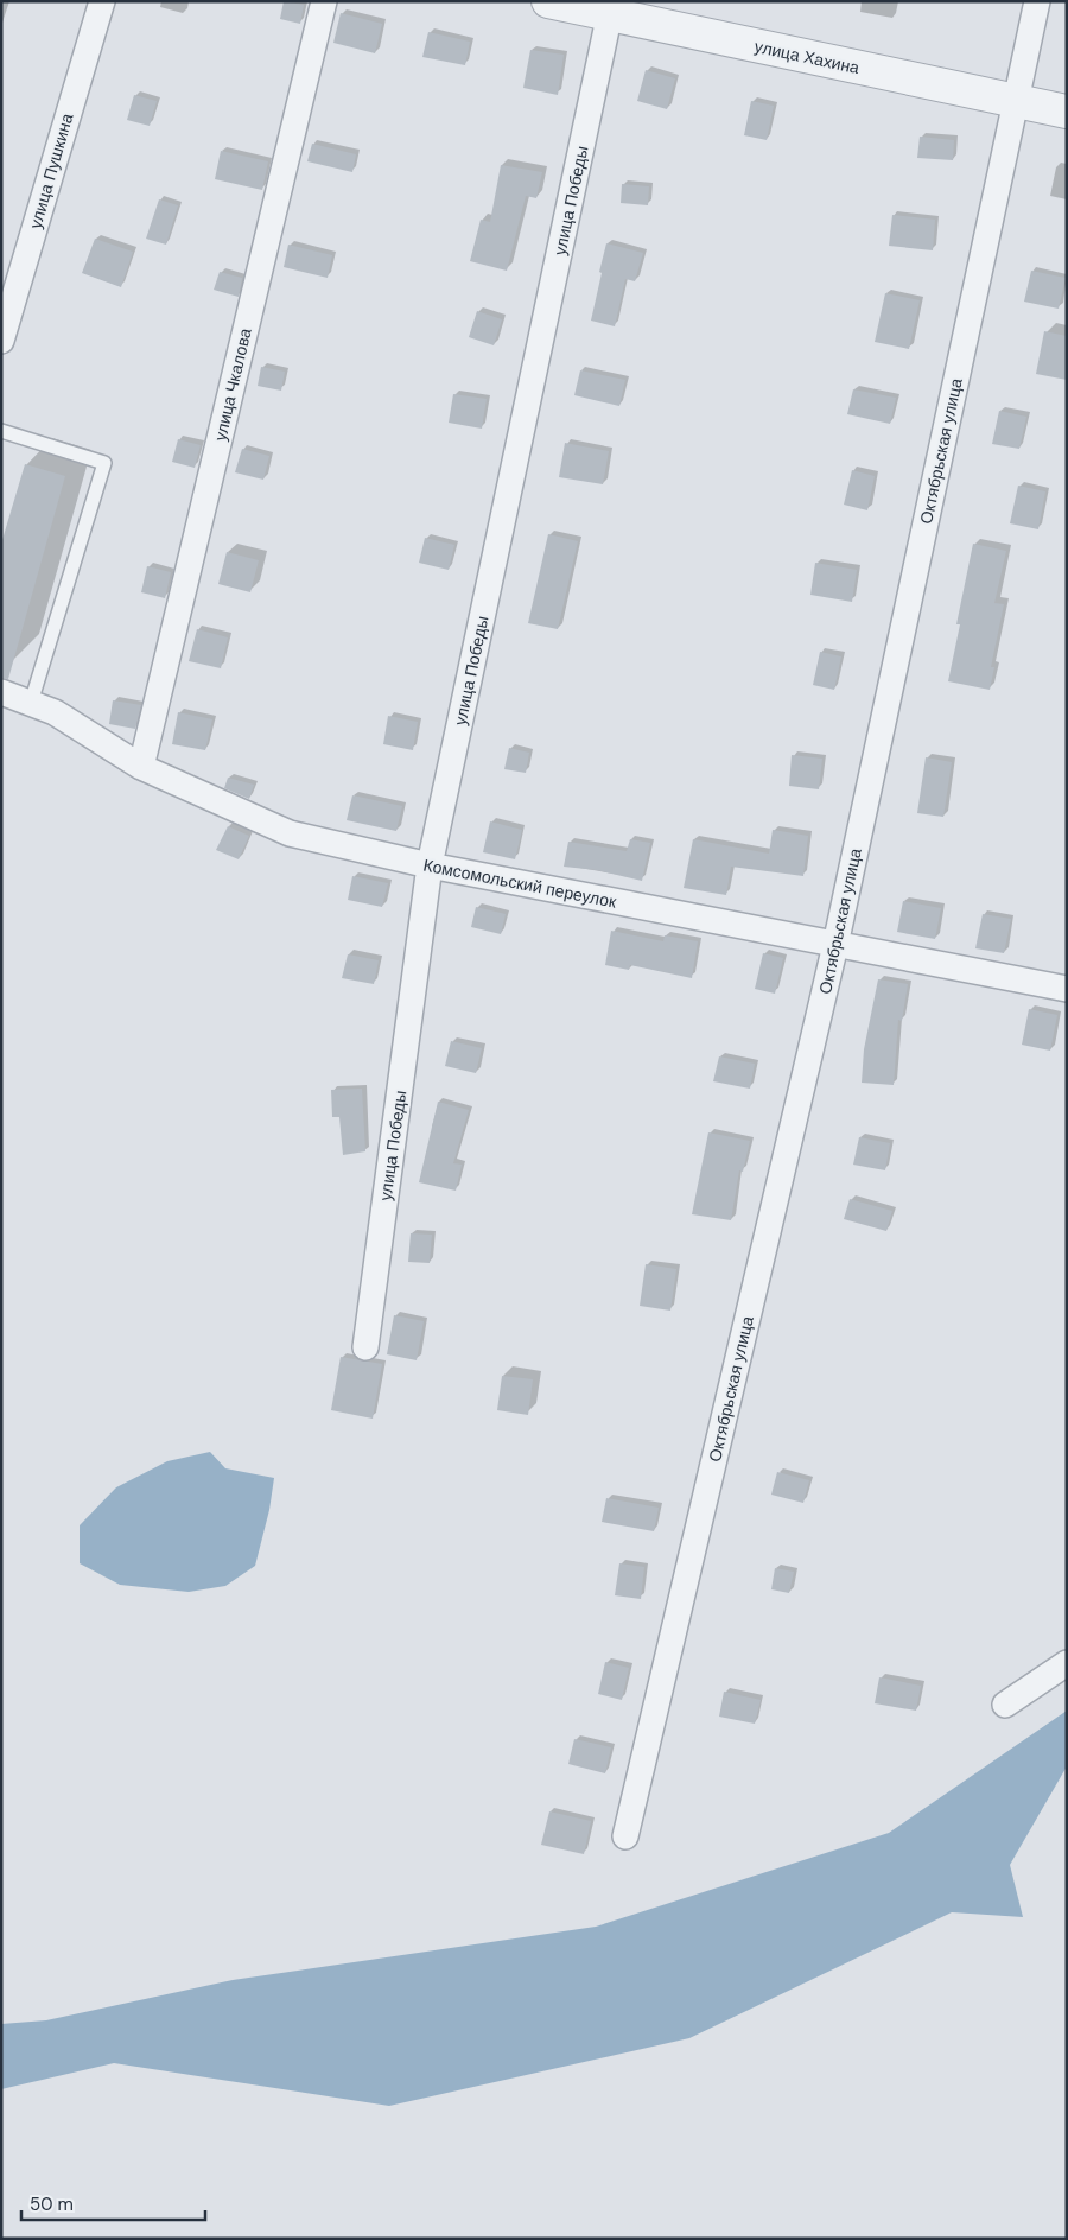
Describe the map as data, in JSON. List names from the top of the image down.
{
  "streets": {
    "street": [
      "улица Хахина",
      "улица Пушкина",
      "улица Победы",
      "улица Чкалова",
      "Октябрьская улица",
      "Комсомольский переулок"
    ]
  },
  "crossings": [
    ["улица Хахина", "улица Победы"],
    ["улица Хахина", "Октябрьская улица"],
    ["улица Победы", "Комсомольский переулок"],
    ["улица Чкалова", "Комсомольский переулок"],
    ["Октябрьская улица", "Комсомольский переулок"]
  ],
  "scale_bar": "50 m"
}
